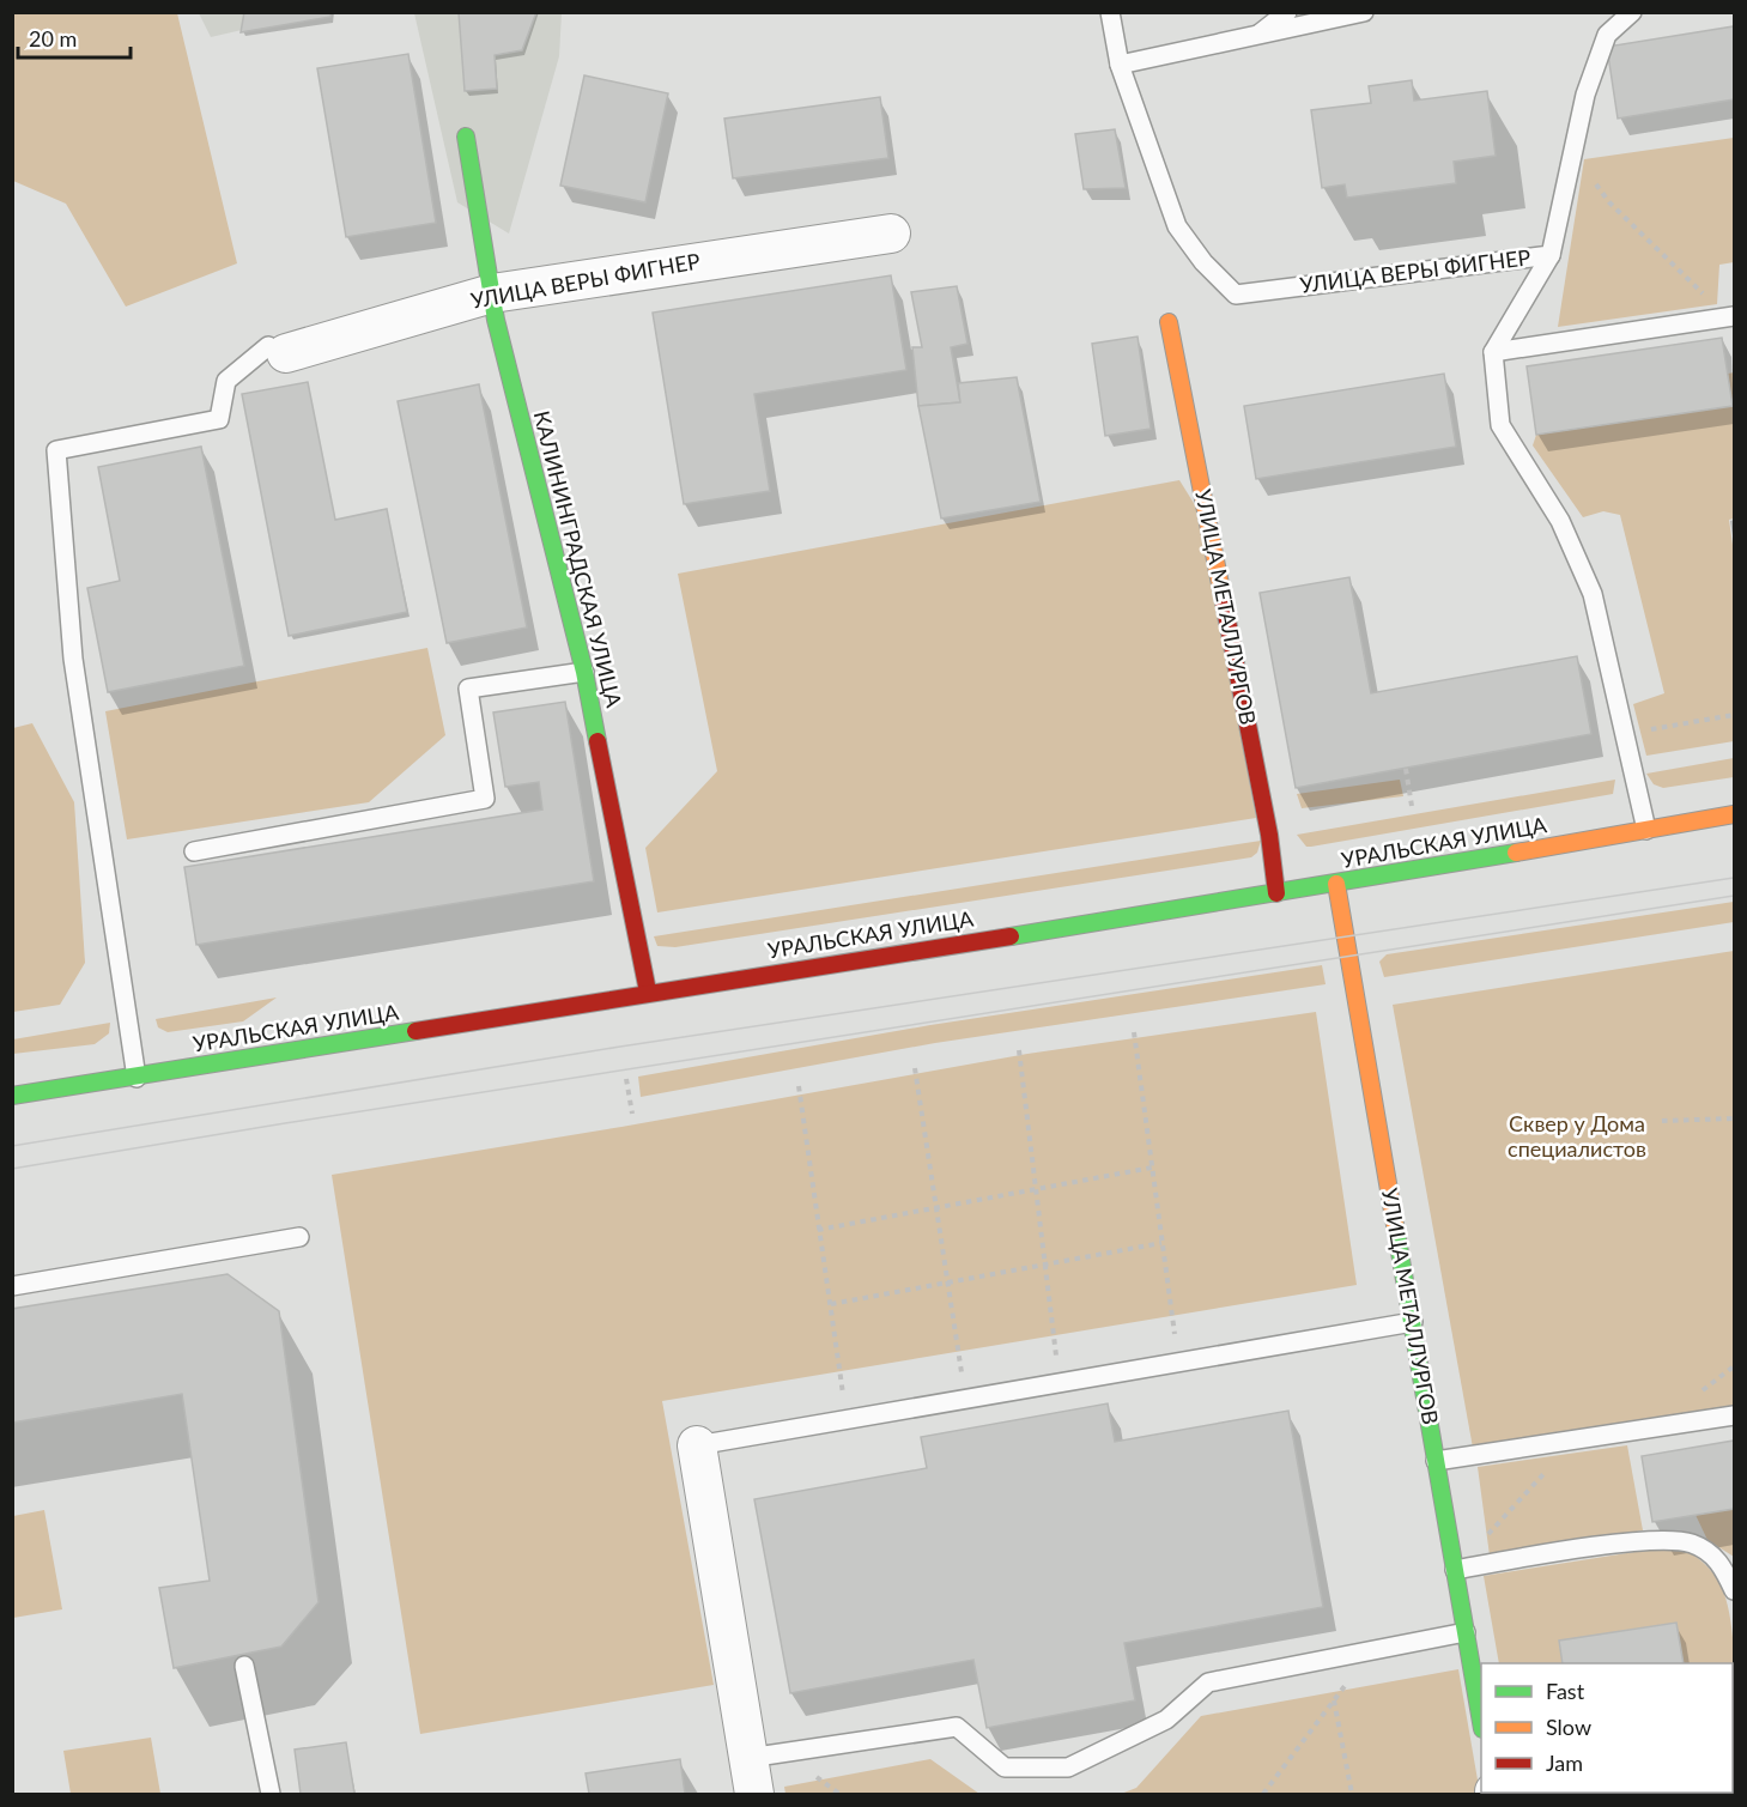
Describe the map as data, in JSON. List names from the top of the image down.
{
  "streets": {
    "street": [
      "УЛИЦА ВЕРЫ ФИГНЕР",
      "КАЛИНИНГРАДСКАЯ УЛИЦА",
      "УЛИЦА МЕТАЛЛУРГОВ",
      "УРАЛЬСКАЯ УЛИЦА"
    ]
  },
  "crossings": [
    ["УЛИЦА ВЕРЫ ФИГНЕР", "КАЛИНИНГРАДСКАЯ УЛИЦА"],
    ["КАЛИНИНГРАДСКАЯ УЛИЦА", "УРАЛЬСКАЯ УЛИЦА"],
    ["УЛИЦА МЕТАЛЛУРГОВ", "УРАЛЬСКАЯ УЛИЦА"]
  ],
  "parks": ["Сквер у Дома специалистов"],
  "legend": ["Fast", "Slow", "Jam"],
  "scale_bar": "20 m"
}
